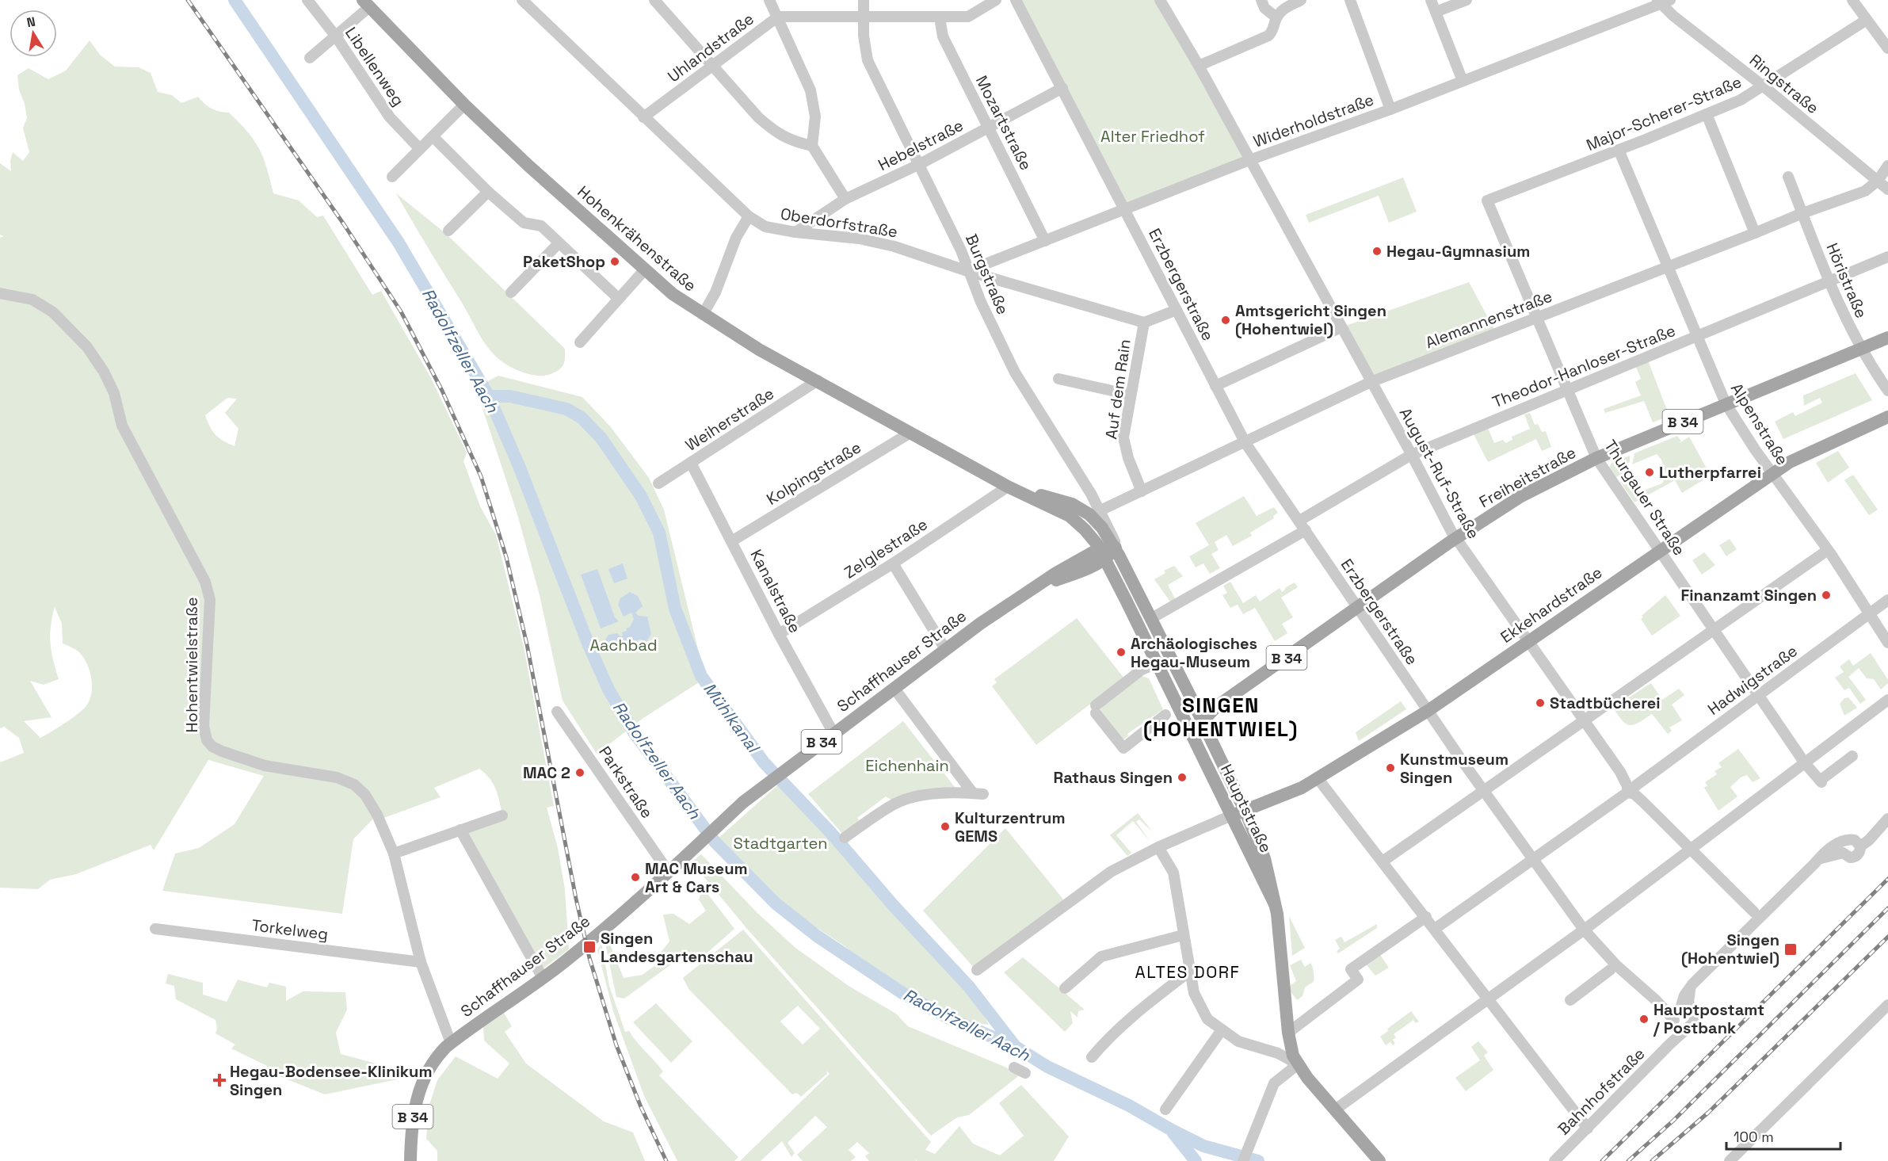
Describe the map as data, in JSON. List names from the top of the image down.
{
  "streets": {
    "main road": [
      "Hohenkrähenstraße",
      "B 34",
      "Freiheitstraße",
      "Ekkehardstraße",
      "Schaffhauser Straße",
      "Hauptstraße"
    ],
    "street": [
      "Uhlandstraße",
      "Libellenweg",
      "Ringstraße",
      "Major-Scherer-Straße",
      "Widerholdstraße",
      "Mozartstraße",
      "Hebelstraße",
      "Oberdorfstraße",
      "Burgstraße",
      "Höristraße",
      "Erzbergerstraße",
      "Alemannenstraße",
      "Theodor-Hanloser-Straße",
      "Auf dem Rain",
      "Weiherstraße",
      "Alpenstraße",
      "Kolpingstraße",
      "August-Ruf-Straße",
      "Thurgauer Straße",
      "Zelglestraße",
      "Kanalstraße",
      "Hohentwielstraße",
      "Hadwigstraße",
      "Parkstraße",
      "Torkelweg",
      "Bahnhofstraße"
    ]
  },
  "crossings": [
    ["Uhlandstraße", "Mozartstraße"],
    ["Uhlandstraße", "Oberdorfstraße"],
    ["Uhlandstraße", "Burgstraße"],
    ["Ringstraße", "Major-Scherer-Straße"],
    ["Ringstraße", "Widerholdstraße"],
    ["Ringstraße", "Alemannenstraße"],
    ["Major-Scherer-Straße", "Alpenstraße"],
    ["Major-Scherer-Straße", "Thurgauer Straße"],
    ["Widerholdstraße", "Mozartstraße"],
    ["Widerholdstraße", "Oberdorfstraße"],
    ["Widerholdstraße", "Burgstraße"],
    ["Widerholdstraße", "Erzbergerstraße"],
    ["Widerholdstraße", "August-Ruf-Straße"],
    ["Mozartstraße", "Hebelstraße"],
    ["Hebelstraße", "Oberdorfstraße"],
    ["Hebelstraße", "Burgstraße"],
    ["Hebelstraße", "Erzbergerstraße"],
    ["Oberdorfstraße", "Burgstraße"],
    ["Oberdorfstraße", "Auf dem Rain"],
    ["Hohenkrähenstraße", "Burgstraße"],
    ["Hohenkrähenstraße", "Alemannenstraße"],
    ["Hohenkrähenstraße", "Weiherstraße"],
    ["Hohenkrähenstraße", "Kolpingstraße"],
    ["Hohenkrähenstraße", "Zelglestraße"],
    ["Hohenkrähenstraße", "Schaffhauser Straße"],
    ["Hohenkrähenstraße", "Hauptstraße"],
    ["Burgstraße", "Alemannenstraße"],
    ["Höristraße", "Alemannenstraße"],
    ["Höristraße", "Theodor-Hanloser-Straße"],
    ["Höristraße", "Freiheitstraße"],
    ["Erzbergerstraße", "Alemannenstraße"],
    ["Erzbergerstraße", "Theodor-Hanloser-Straße"],
    ["Erzbergerstraße", "Auf dem Rain"],
    ["Erzbergerstraße", "Freiheitstraße"],
    ["Erzbergerstraße", "Ekkehardstraße"],
    ["Erzbergerstraße", "Hadwigstraße"],
    ["Erzbergerstraße", "Bahnhofstraße"],
    ["Alemannenstraße", "Auf dem Rain"],
    ["Alemannenstraße", "Alpenstraße"],
    ["Alemannenstraße", "August-Ruf-Straße"],
    ["Alemannenstraße", "Thurgauer Straße"],
    ["Theodor-Hanloser-Straße", "Alpenstraße"],
    ["Theodor-Hanloser-Straße", "August-Ruf-Straße"],
    ["Theodor-Hanloser-Straße", "Thurgauer Straße"],
    ["Weiherstraße", "Kanalstraße"],
    ["Alpenstraße", "Freiheitstraße"],
    ["Alpenstraße", "Ekkehardstraße"],
    ["Alpenstraße", "Hadwigstraße"],
    ["Kolpingstraße", "Kanalstraße"],
    ["August-Ruf-Straße", "Freiheitstraße"],
    ["August-Ruf-Straße", "Ekkehardstraße"],
    ["August-Ruf-Straße", "Hadwigstraße"],
    ["Freiheitstraße", "Thurgauer Straße"],
    ["Freiheitstraße", "Hauptstraße"],
    ["Thurgauer Straße", "Ekkehardstraße"],
    ["Thurgauer Straße", "Hadwigstraße"],
    ["Zelglestraße", "Kanalstraße"],
    ["Kanalstraße", "Schaffhauser Straße"],
    ["Ekkehardstraße", "Hauptstraße"],
    ["Schaffhauser Straße", "Hohentwielstraße"],
    ["Schaffhauser Straße", "Parkstraße"],
    ["Schaffhauser Straße", "Hauptstraße"],
    ["Hohentwielstraße", "Torkelweg"]
  ],
  "districts": ["SINGEN (HOHENTWIEL)", "ALTES DORF"],
  "water": ["Radolfzeller Aach", "Mühlkanal"],
  "parks": [
    "Alter Friedhof",
    "Aachbad",
    "Eichenhain",
    "Stadtgarten"
  ],
  "places": {
    "other": [
      "Hegau-Gymnasium",
      "PaketShop",
      "Amtsgericht Singen (Hohentwiel)",
      "Lutherpfarrei",
      "Finanzamt Singen",
      "Archäologisches Hegau-Museum",
      "Stadtbücherei",
      "Kunstmuseum Singen",
      "MAC 2",
      "Rathaus Singen",
      "Kulturzentrum GEMS",
      "MAC Museum Art & Cars",
      "Hauptpostamt / Postbank"
    ],
    "transit": ["Singen Landesgartenschau", "Singen (Hohentwiel)"],
    "health": ["Hegau-Bodensee-Klinikum Singen"]
  },
  "scale_bar": "100 m",
  "north": "top"
}
